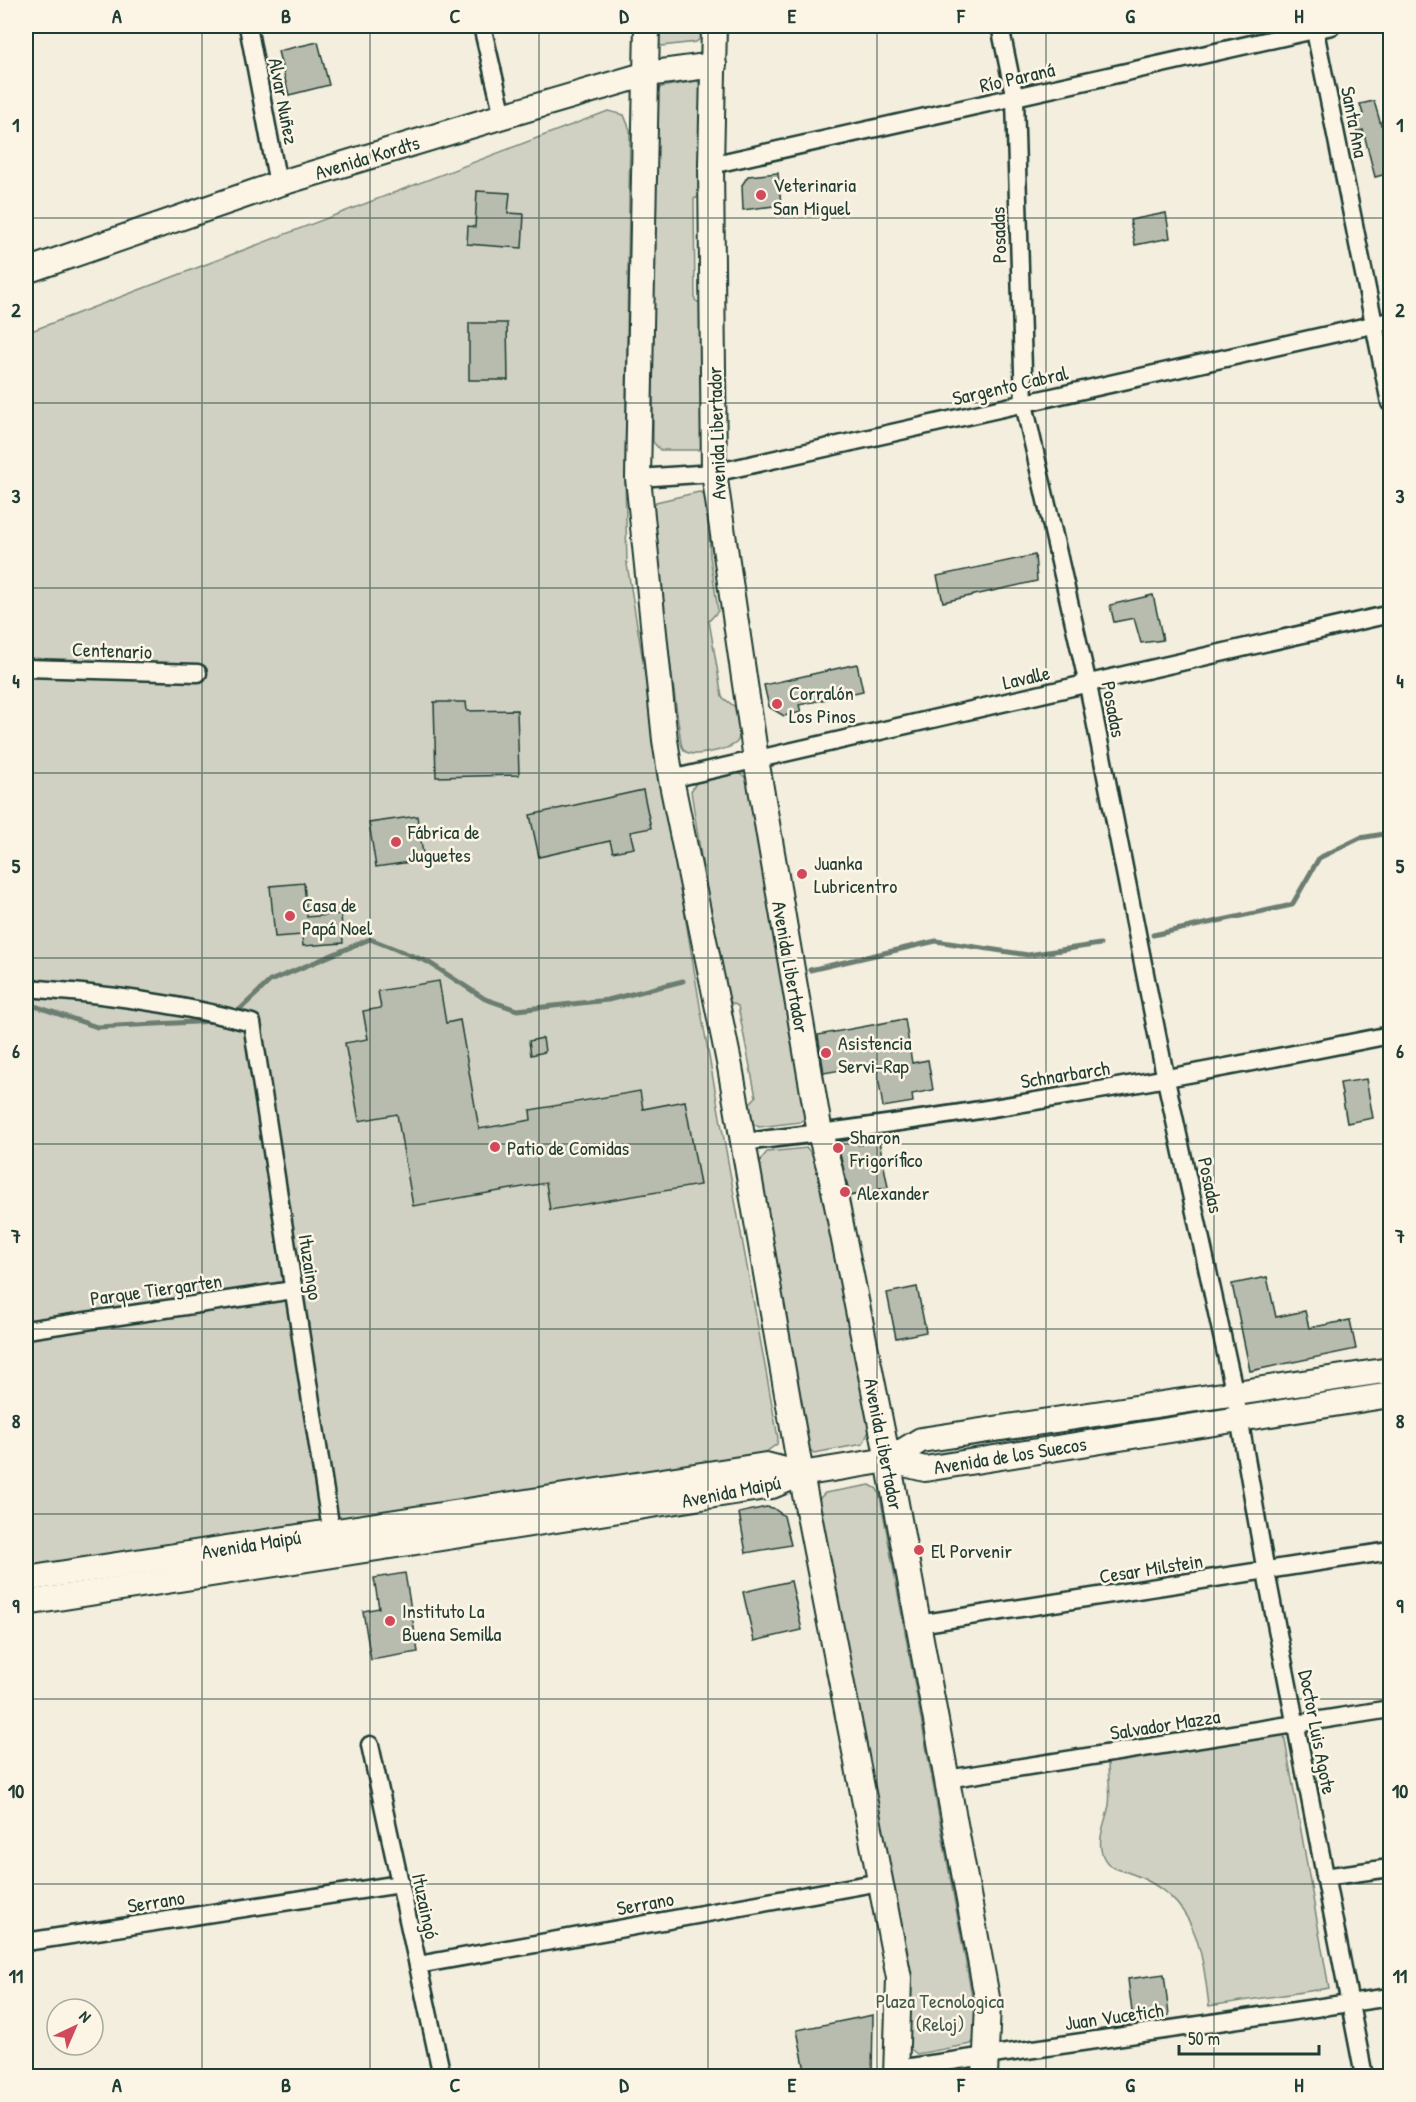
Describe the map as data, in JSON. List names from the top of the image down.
{
  "streets": {
    "main road": [
      "Avenida Kordts",
      "Avenida Libertador",
      "Avenida de los Suecos",
      "Avenida Maipú"
    ],
    "street": [
      "Río Paraná",
      "Alvar Nuñez",
      "Santa Ana",
      "Posadas",
      "Sargento Cabral",
      "Centenario",
      "Lavalle",
      "Schnarbarch",
      "Ituzaingo",
      "Parque Tiergarten",
      "Cesar Milstein",
      "Salvador Mazza",
      "Doctor Luis Agote",
      "Serrano",
      "Ituzaingó",
      "Juan Vucetich"
    ]
  },
  "crossings": [
    ["Río Paraná", "Santa Ana"],
    ["Río Paraná", "Posadas"],
    ["Río Paraná", "Avenida Libertador"],
    ["Alvar Nuñez", "Avenida Kordts"],
    ["Santa Ana", "Sargento Cabral"],
    ["Avenida Kordts", "Avenida Libertador"],
    ["Posadas", "Sargento Cabral"],
    ["Posadas", "Lavalle"],
    ["Posadas", "Schnarbarch"],
    ["Posadas", "Avenida de los Suecos"],
    ["Posadas", "Doctor Luis Agote"],
    ["Sargento Cabral", "Avenida Libertador"],
    ["Avenida Libertador", "Lavalle"],
    ["Avenida Libertador", "Schnarbarch"],
    ["Avenida Libertador", "Avenida de los Suecos"],
    ["Avenida Libertador", "Cesar Milstein"],
    ["Avenida Libertador", "Salvador Mazza"],
    ["Avenida Libertador", "Juan Vucetich"],
    ["Ituzaingo", "Parque Tiergarten"],
    ["Avenida de los Suecos", "Doctor Luis Agote"],
    ["Cesar Milstein", "Doctor Luis Agote"],
    ["Salvador Mazza", "Doctor Luis Agote"],
    ["Doctor Luis Agote", "Juan Vucetich"],
    ["Serrano", "Ituzaingó"]
  ],
  "parks": ["Plaza Tecnologica (Reloj)"],
  "places": [
    "Veterinaria San Miguel",
    "Corralón Los Pinos",
    "Fábrica de Juguetes",
    "Juanka Lubricentro",
    "Casa de Papá Noel",
    "Asistencia Servi-Rap",
    "Patio de Comidas",
    "Sharon Frigorífico",
    "Alexander",
    "El Porvenir",
    "Instituto La Buena Semilla"
  ],
  "scale_bar": "50 m",
  "north": "top right",
  "grid": {
    "columns": [
      "A",
      "B",
      "C",
      "D",
      "E",
      "F",
      "G",
      "H"
    ],
    "rows": [
      "1",
      "2",
      "3",
      "4",
      "5",
      "6",
      "7",
      "8",
      "9",
      "10",
      "11"
    ]
  }
}
